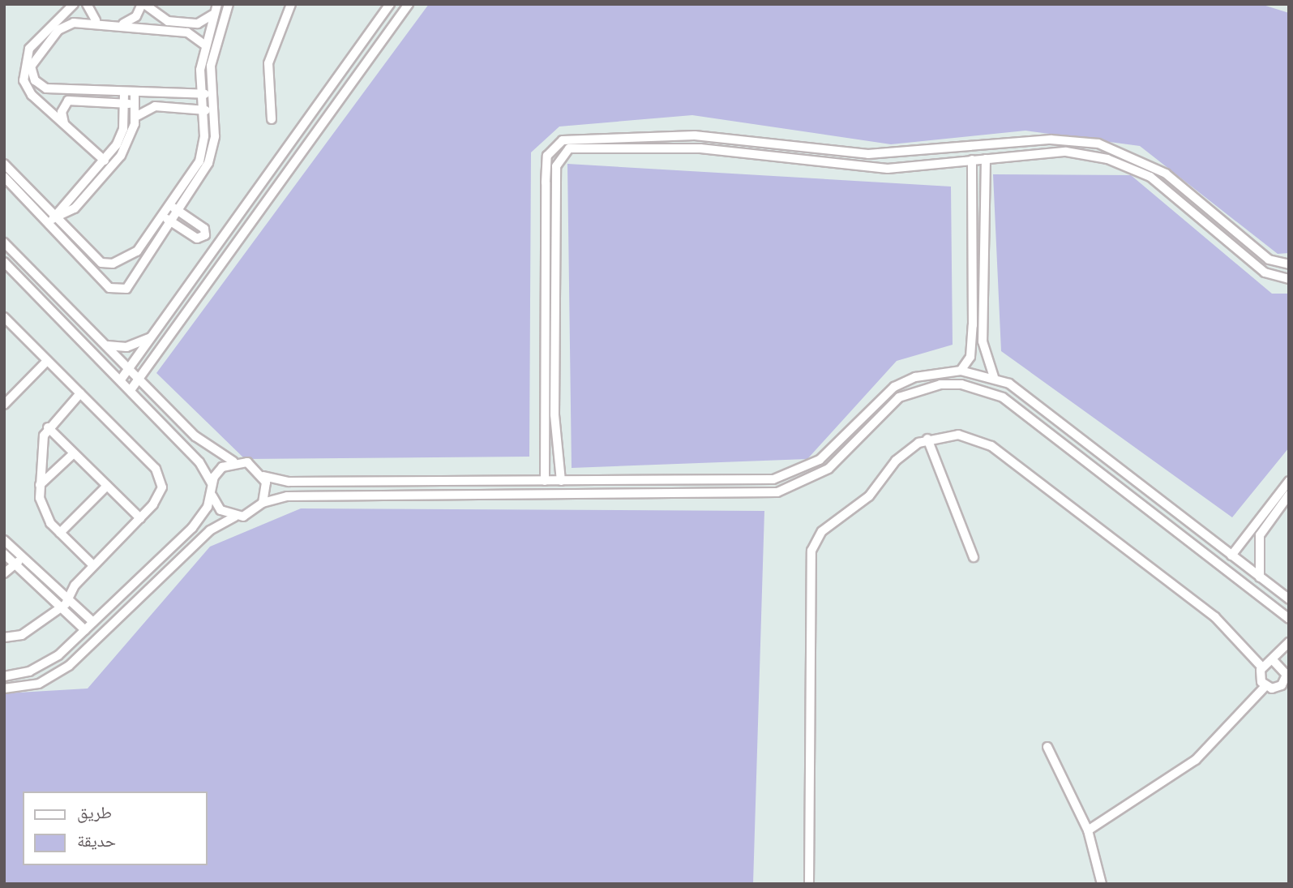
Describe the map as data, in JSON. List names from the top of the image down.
{
  "legend": ["طريق", "حديقة"]
}
